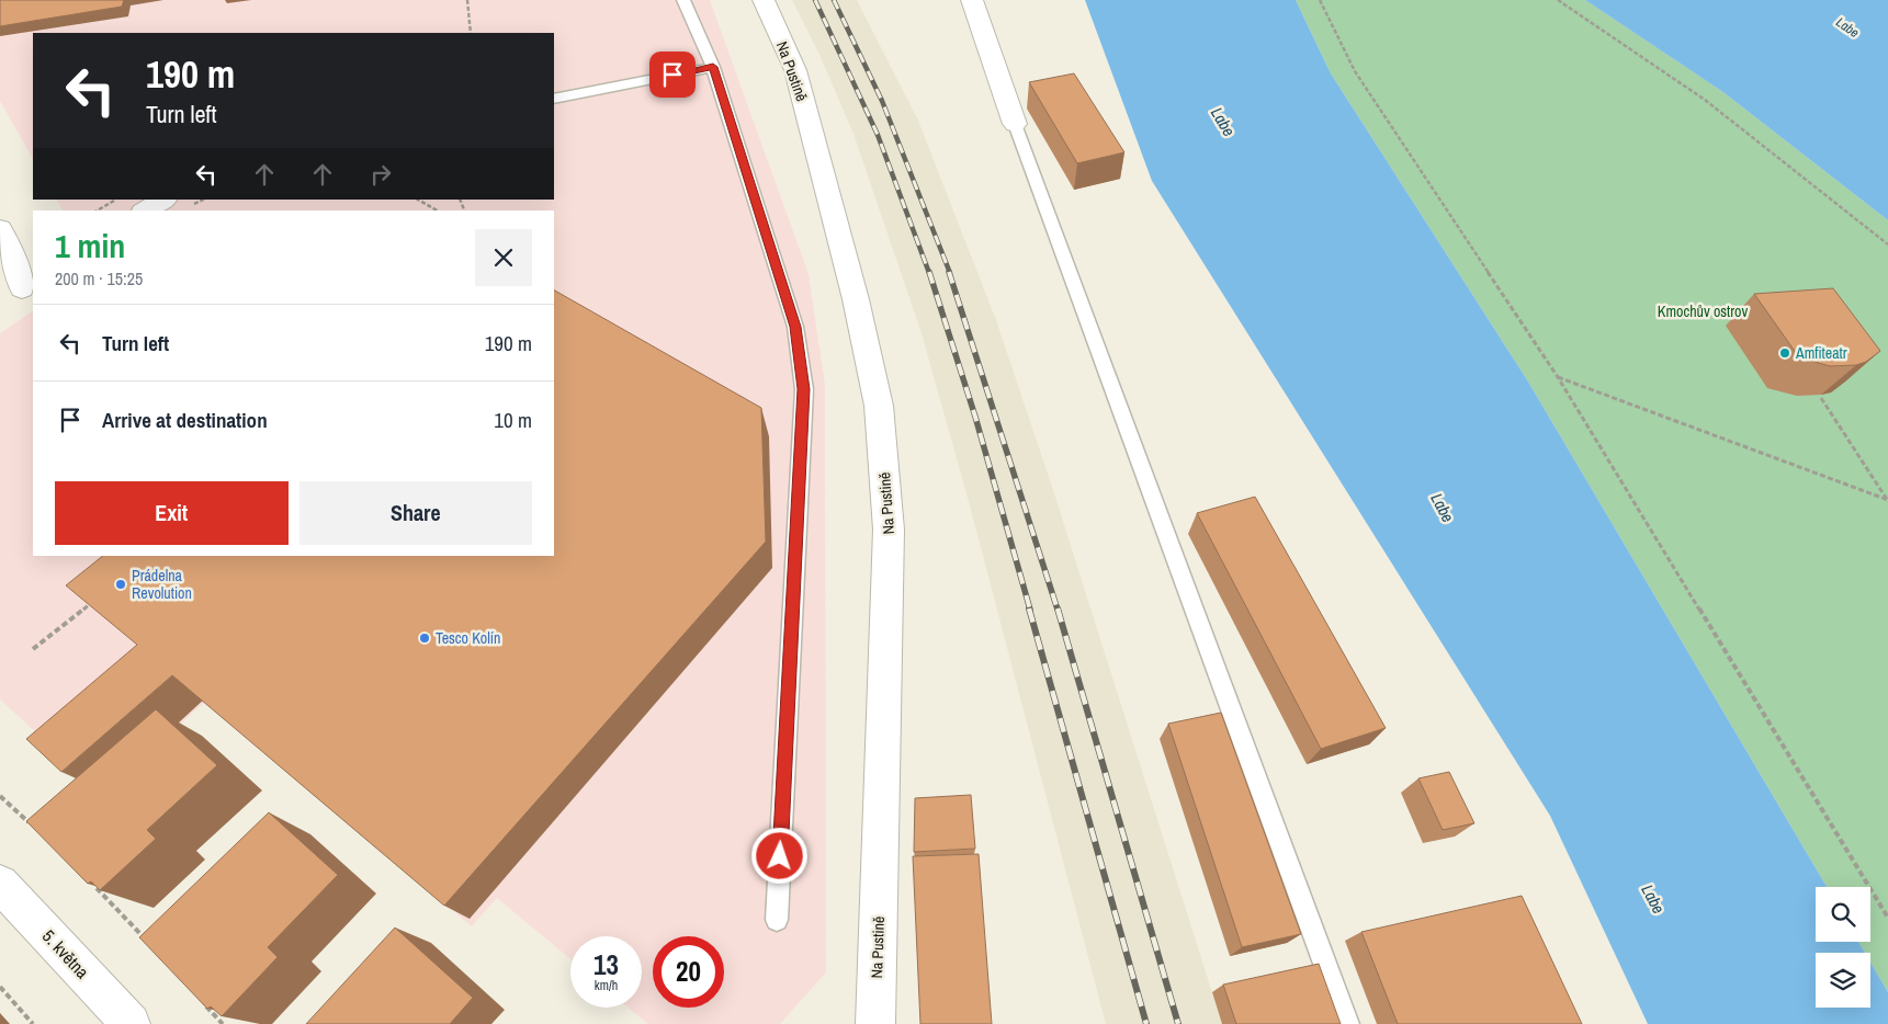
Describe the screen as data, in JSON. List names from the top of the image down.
{
  "streets": {
    "street": ["Na Pustině", "5. května"]
  },
  "water": ["Labe"],
  "parks": ["Kmochův ostrov"],
  "places": ["Amfiteatr", "Prádelna Revolution", "Tesco Kolín"],
  "page": {
    "turn": ["190 m", "Turn left"],
    "heading": ["1 min", "200 m · 15:25"],
    "list": [
      {
        "name": "Turn left",
        "value": "190 m"
      },
      {
        "name": "Arrive at destination",
        "value": "10 m"
      }
    ],
    "buttons": ["Exit", "Share"],
    "speed": "13 km/h",
    "limit": "20"
  }
}
